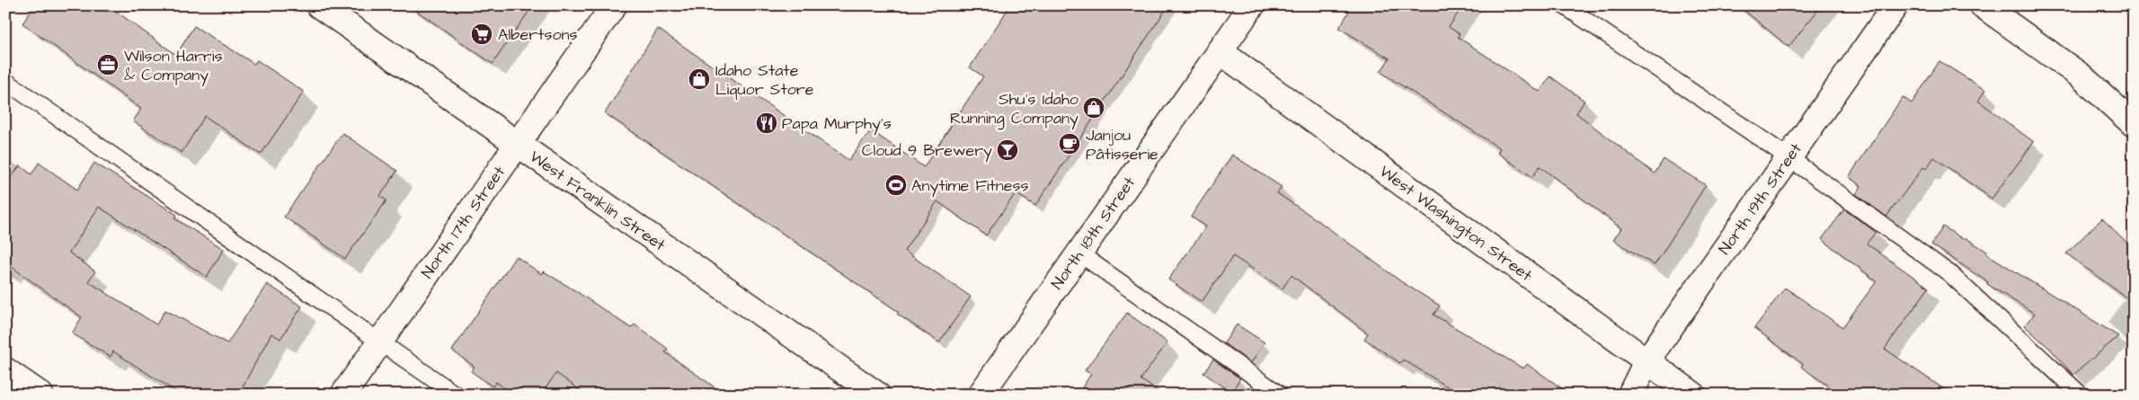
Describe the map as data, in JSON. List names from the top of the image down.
{
  "streets": {
    "street": [
      "North 19th Street",
      "West Franklin Street",
      "North 17th Street",
      "West Washington Street",
      "North 18th Street"
    ]
  },
  "crossings": [
    ["North 19th Street", "West Washington Street"],
    ["West Franklin Street", "North 17th Street"],
    ["West Washington Street", "North 18th Street"]
  ],
  "places": {
    "supermarket": ["Albertsons"],
    "office": ["Wilson Harris & Company"],
    "shop": ["Idaho State Liquor Store", "Shu's Idaho Running Company"],
    "restaurant": ["Papa Murphy's"],
    "cafe": ["Janjou Pâtisserie"],
    "bar": ["Cloud 9 Brewery"],
    "sports": ["Anytime Fitness"]
  }
}
